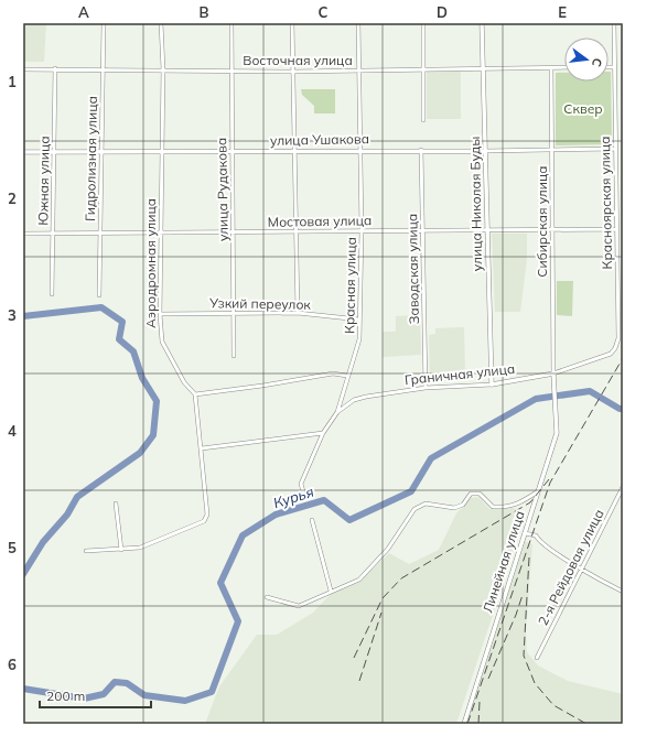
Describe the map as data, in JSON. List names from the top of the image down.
{
  "streets": {
    "street": [
      "Восточная улица",
      "улица Ушакова",
      "Гидролизная улица",
      "Южная улица",
      "улица Рудакова",
      "Красноярская улица",
      "улица Николая Буды",
      "Мостовая улица",
      "Сибирская улица",
      "Аэродромная улица",
      "Заводская улица",
      "Красная улица",
      "Узкий переулок",
      "Граничная улица",
      "Линейная улица",
      "2-я Рейдовая улица"
    ]
  },
  "crossings": [
    ["Восточная улица", "Гидролизная улица"],
    ["Восточная улица", "Южная улица"],
    ["Восточная улица", "улица Рудакова"],
    ["Восточная улица", "улица Николая Буды"],
    ["Восточная улица", "Сибирская улица"],
    ["Восточная улица", "Аэродромная улица"],
    ["Восточная улица", "Красная улица"],
    ["улица Ушакова", "Гидролизная улица"],
    ["улица Ушакова", "Южная улица"],
    ["улица Ушакова", "улица Рудакова"],
    ["улица Ушакова", "Красноярская улица"],
    ["улица Ушакова", "улица Николая Буды"],
    ["улица Ушакова", "Сибирская улица"],
    ["улица Ушакова", "Аэродромная улица"],
    ["улица Ушакова", "Заводская улица"],
    ["улица Ушакова", "Красная улица"],
    ["Гидролизная улица", "Мостовая улица"],
    ["Южная улица", "Мостовая улица"],
    ["улица Рудакова", "Мостовая улица"],
    ["улица Рудакова", "Узкий переулок"],
    ["Красноярская улица", "Мостовая улица"],
    ["Красноярская улица", "Граничная улица"],
    ["улица Николая Буды", "Мостовая улица"],
    ["улица Николая Буды", "Граничная улица"],
    ["Мостовая улица", "Сибирская улица"],
    ["Мостовая улица", "Аэродромная улица"],
    ["Мостовая улица", "Заводская улица"],
    ["Мостовая улица", "Красная улица"],
    ["Сибирская улица", "Граничная улица"],
    ["Сибирская улица", "Линейная улица"],
    ["Аэродромная улица", "Узкий переулок"],
    ["Заводская улица", "Граничная улица"],
    ["Красная улица", "Узкий переулок"],
    ["Красная улица", "Граничная улица"],
    ["Граничная улица", "Линейная улица"]
  ],
  "water": ["Курья"],
  "parks": ["Сквер"],
  "scale_bar": "200 m",
  "north": "right",
  "grid": {
    "columns": [
      "A",
      "B",
      "C",
      "D",
      "E"
    ],
    "rows": [
      "1",
      "2",
      "3",
      "4",
      "5",
      "6"
    ]
  }
}
